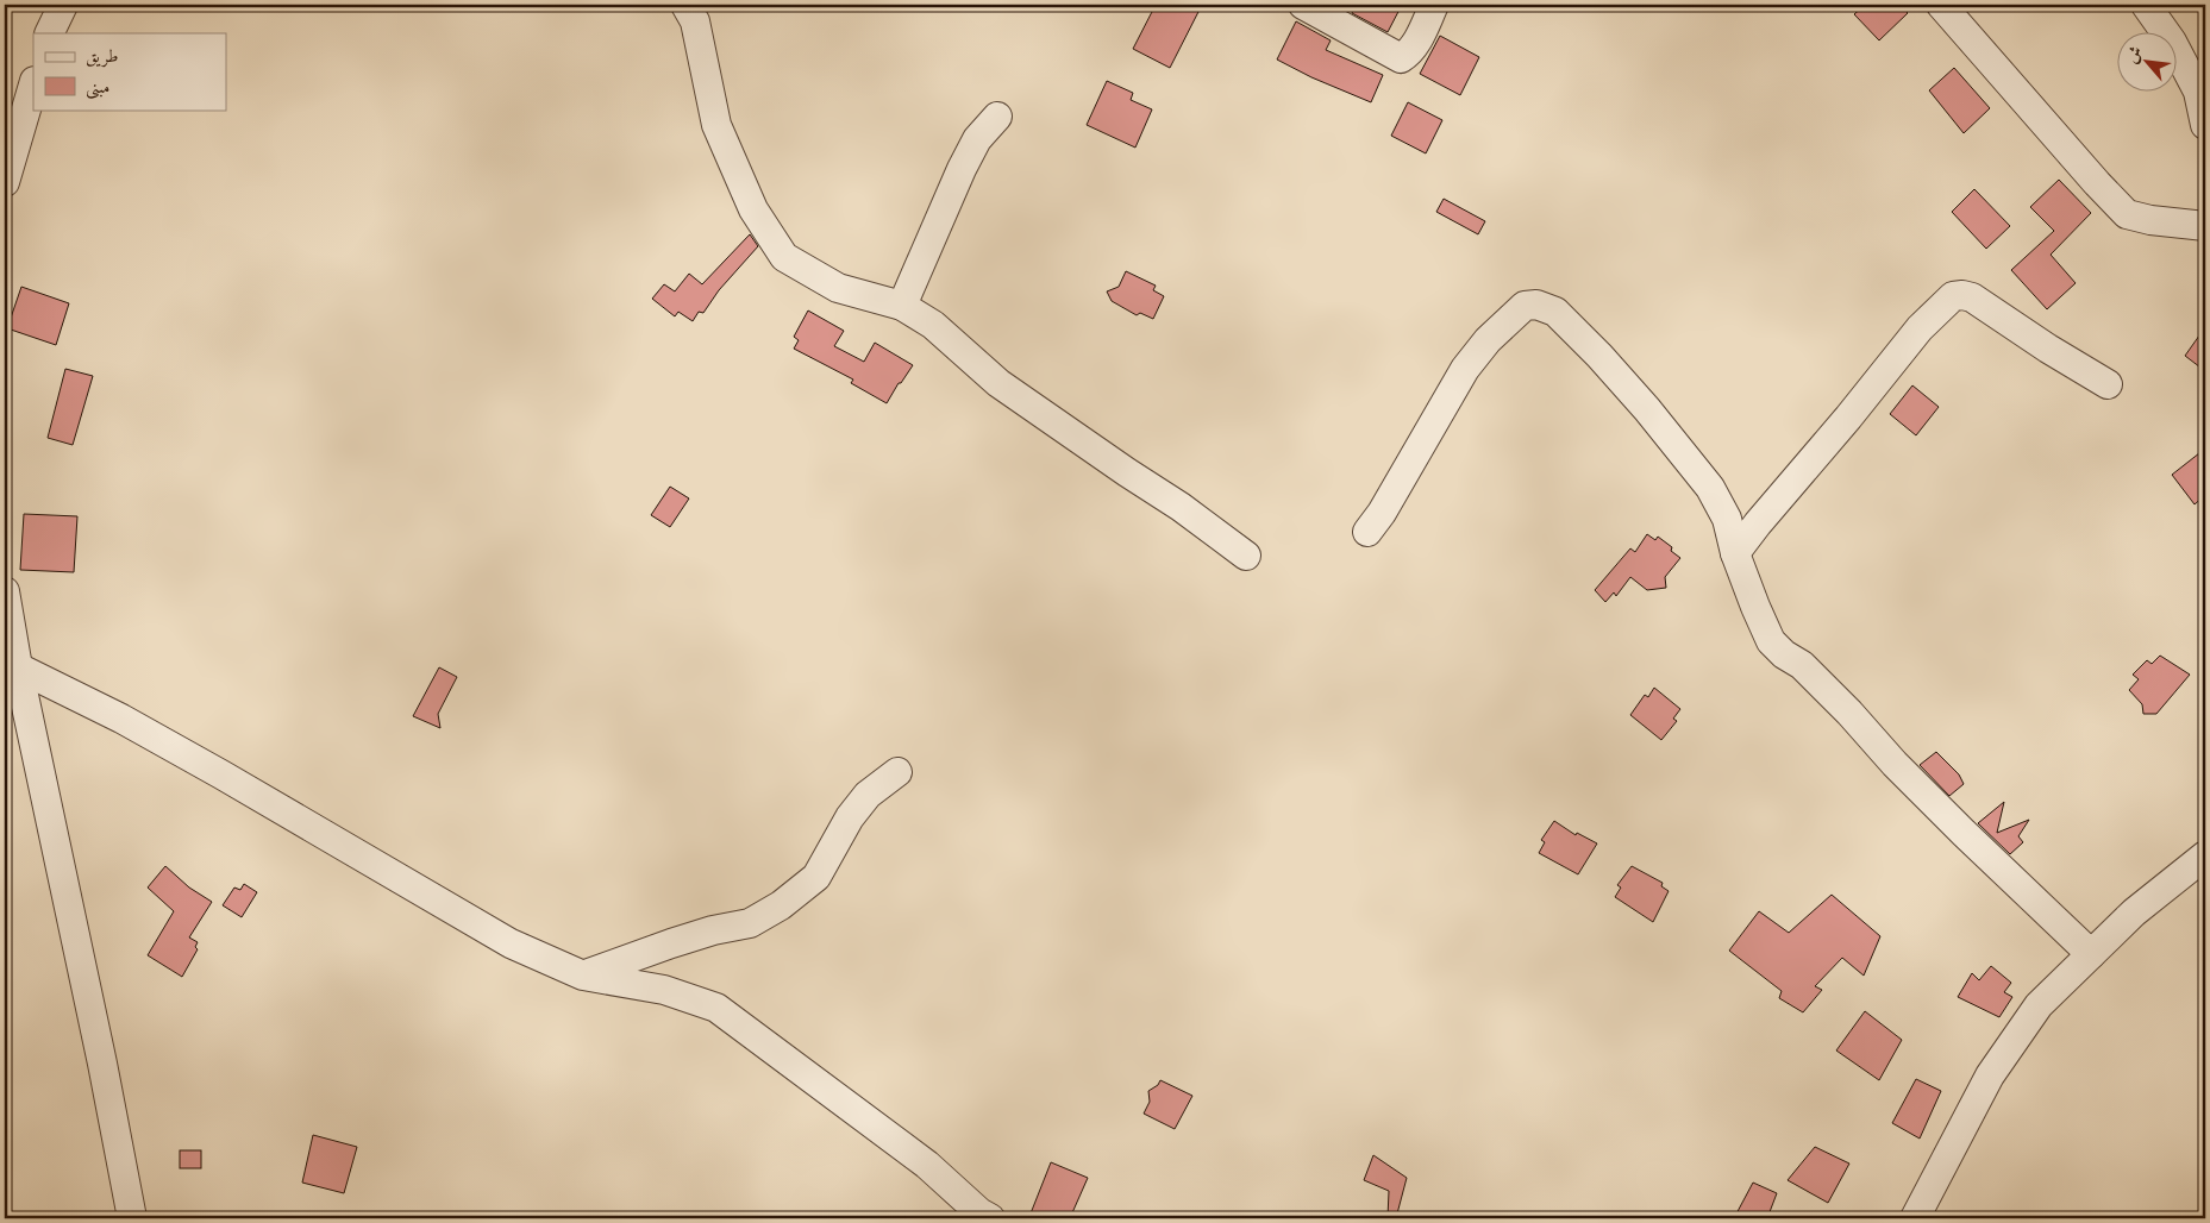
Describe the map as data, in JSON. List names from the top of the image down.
{
  "legend": ["طريق", "مبنى"],
  "north": "top left"
}
